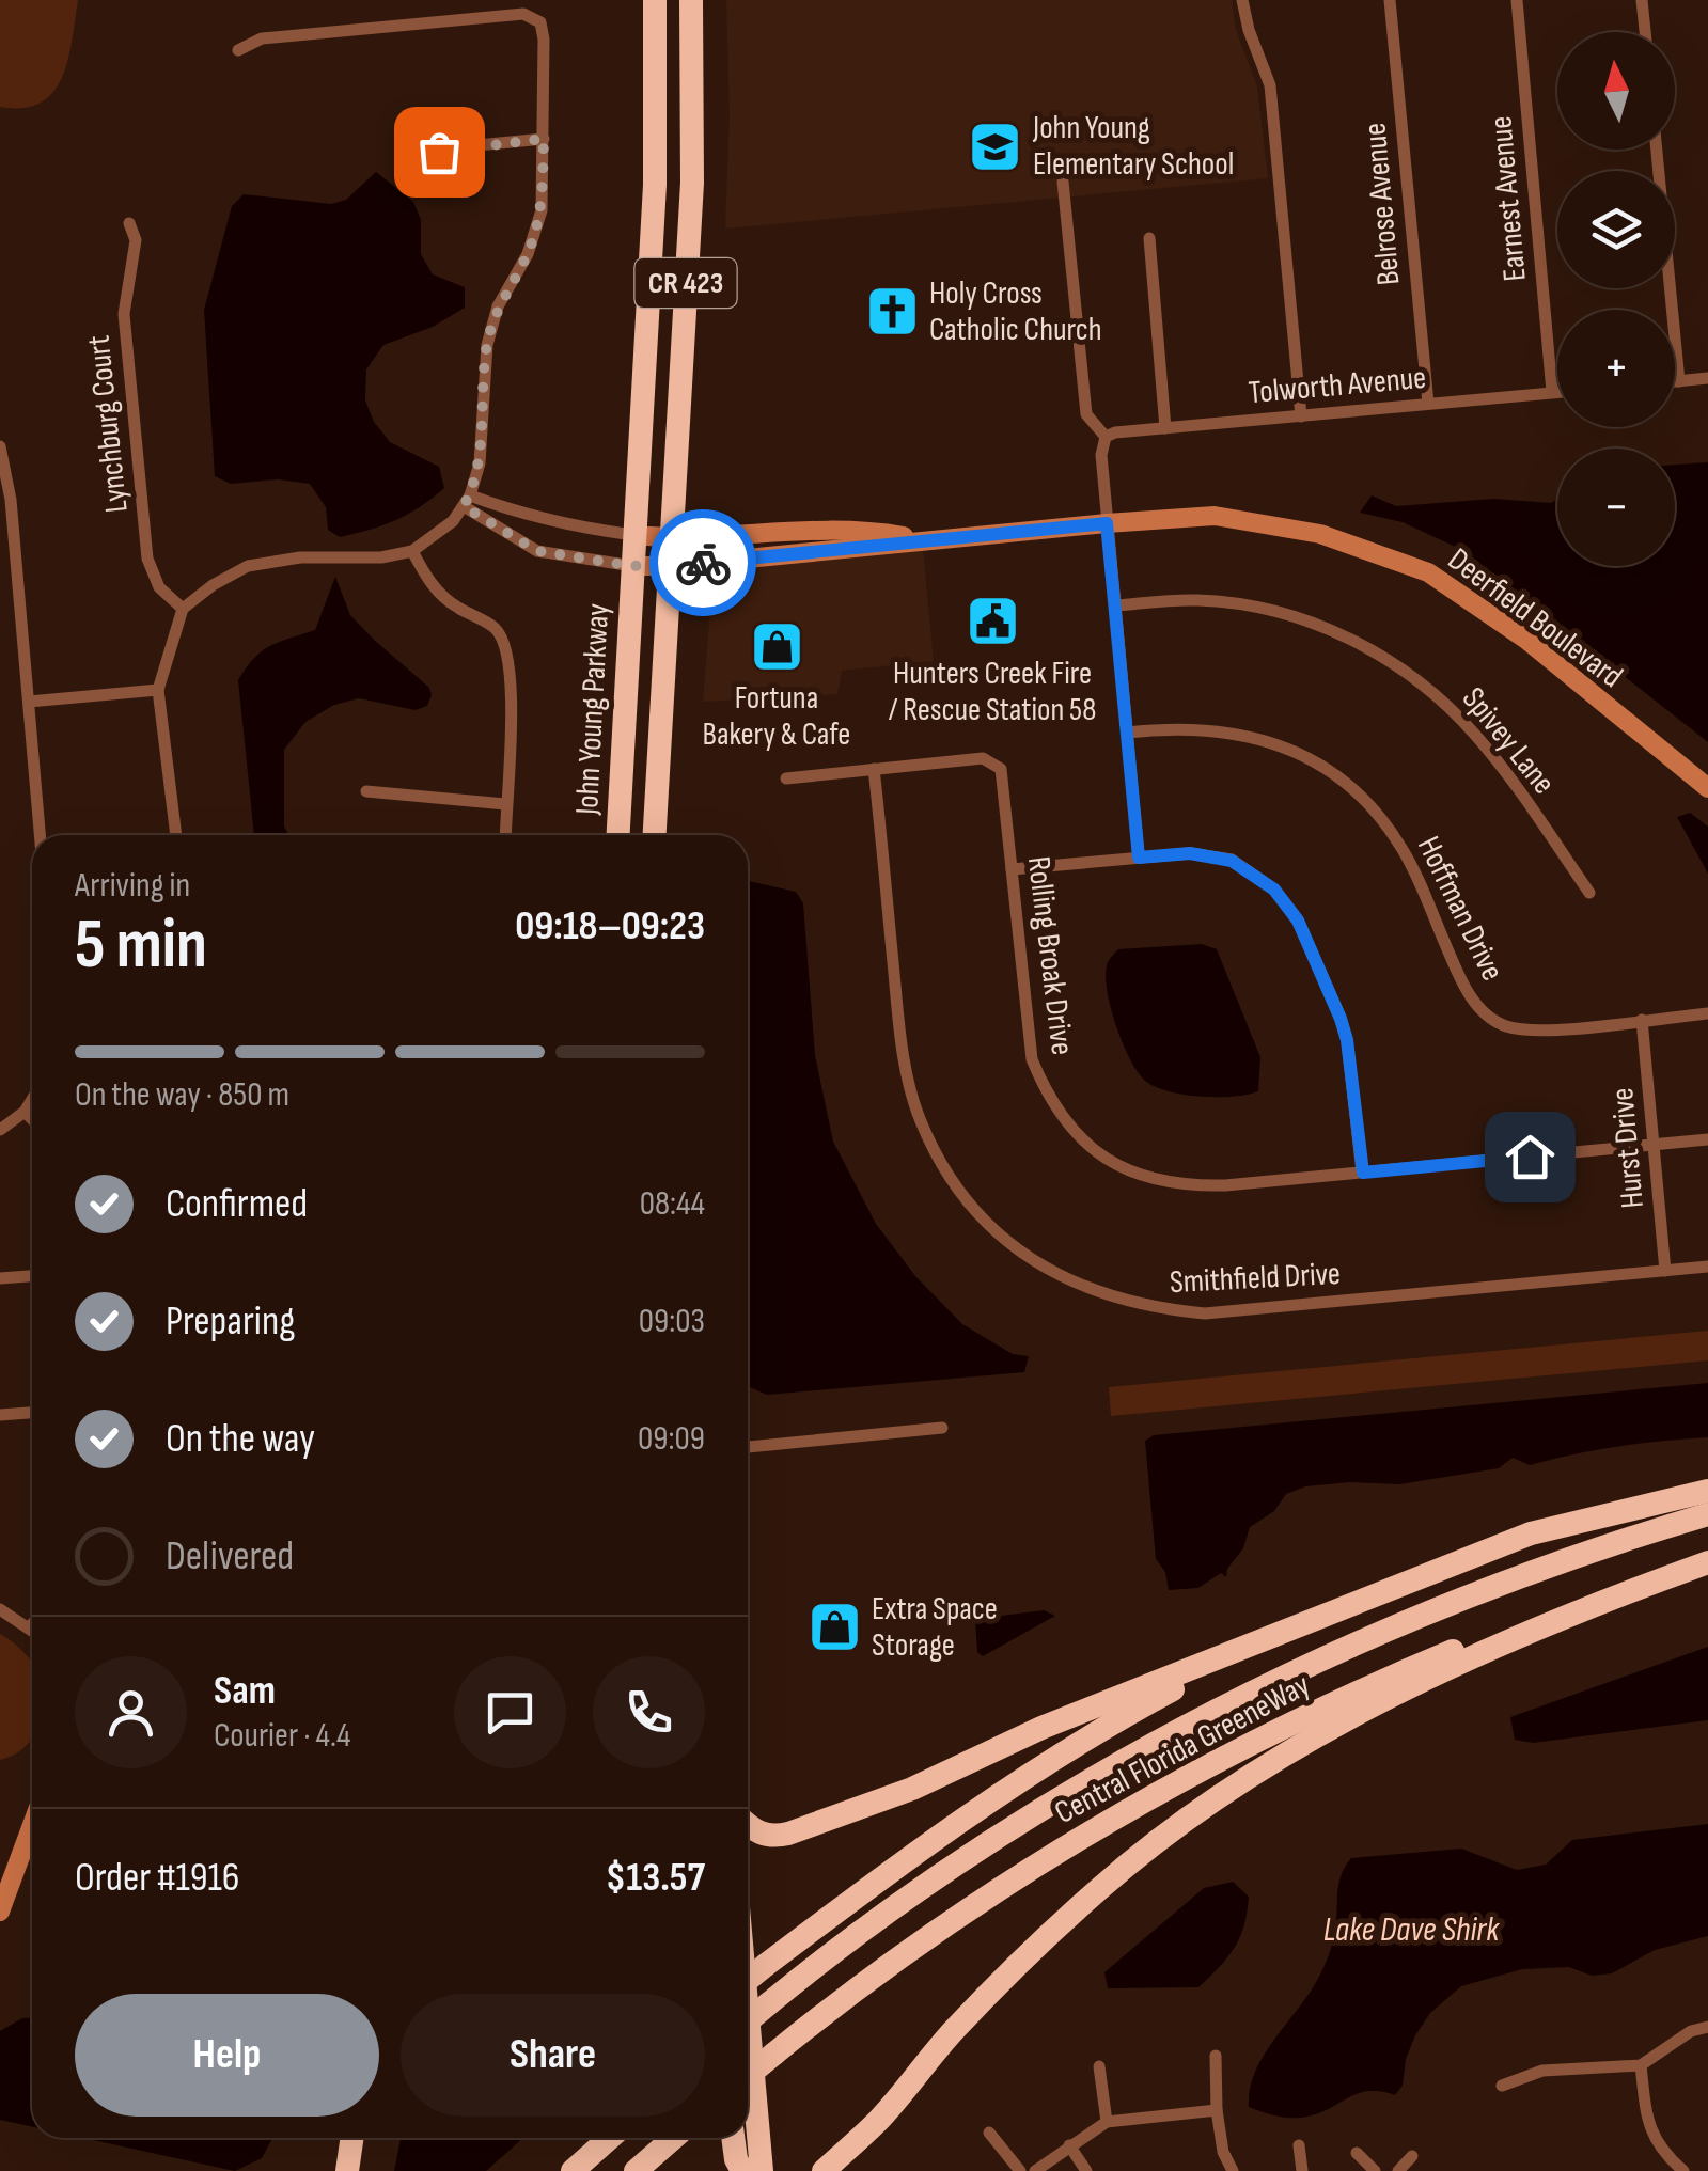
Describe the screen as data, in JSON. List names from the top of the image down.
{
  "streets": {
    "highway": ["CR 423", "John Young Parkway", "Central Florida GreeneWay"],
    "street": [
      "Earnest Avenue",
      "Belrose Avenue",
      "Tolworth Avenue",
      "Lynchburg Court",
      "Deerfield Boulevard",
      "Spivey Lane",
      "Hoffman Drive",
      "Rolling Broak Drive",
      "Hurst Drive",
      "Smithfield Drive"
    ]
  },
  "crossings": [
    ["Earnest Avenue", "Tolworth Avenue"],
    ["Belrose Avenue", "Tolworth Avenue"],
    ["CR 423", "Deerfield Boulevard"],
    ["Deerfield Boulevard", "John Young Parkway"],
    ["Hoffman Drive", "Hurst Drive"],
    ["Rolling Broak Drive", "Hurst Drive"],
    ["Rolling Broak Drive", "Smithfield Drive"],
    ["Hurst Drive", "Smithfield Drive"]
  ],
  "water": ["Lake Dave Shirk"],
  "places": {
    "school or university": ["John Young Elementary School"],
    "church": ["Holy Cross Catholic Church"],
    "public building": ["Hunters Creek Fire / Rescue Station 58"],
    "shop": ["Fortuna Bakery & Cafe", "Extra Space Storage"]
  },
  "north": "top",
  "page": {
    "map_buttons": ["+", "−"],
    "heading": ["5 min", "Arriving in", "09:18–09:23"],
    "panel": [
      "Sam",
      "Courier · 4.4",
      "Order #1916",
      "$13.57"
    ],
    "bar": "On the way · 850 m",
    "list": [
      ["Confirmed", "08:44"],
      ["Preparing", "09:03"],
      ["On the way", "09:09"],
      "Delivered"
    ],
    "buttons": ["Help", "Share"]
  }
}
